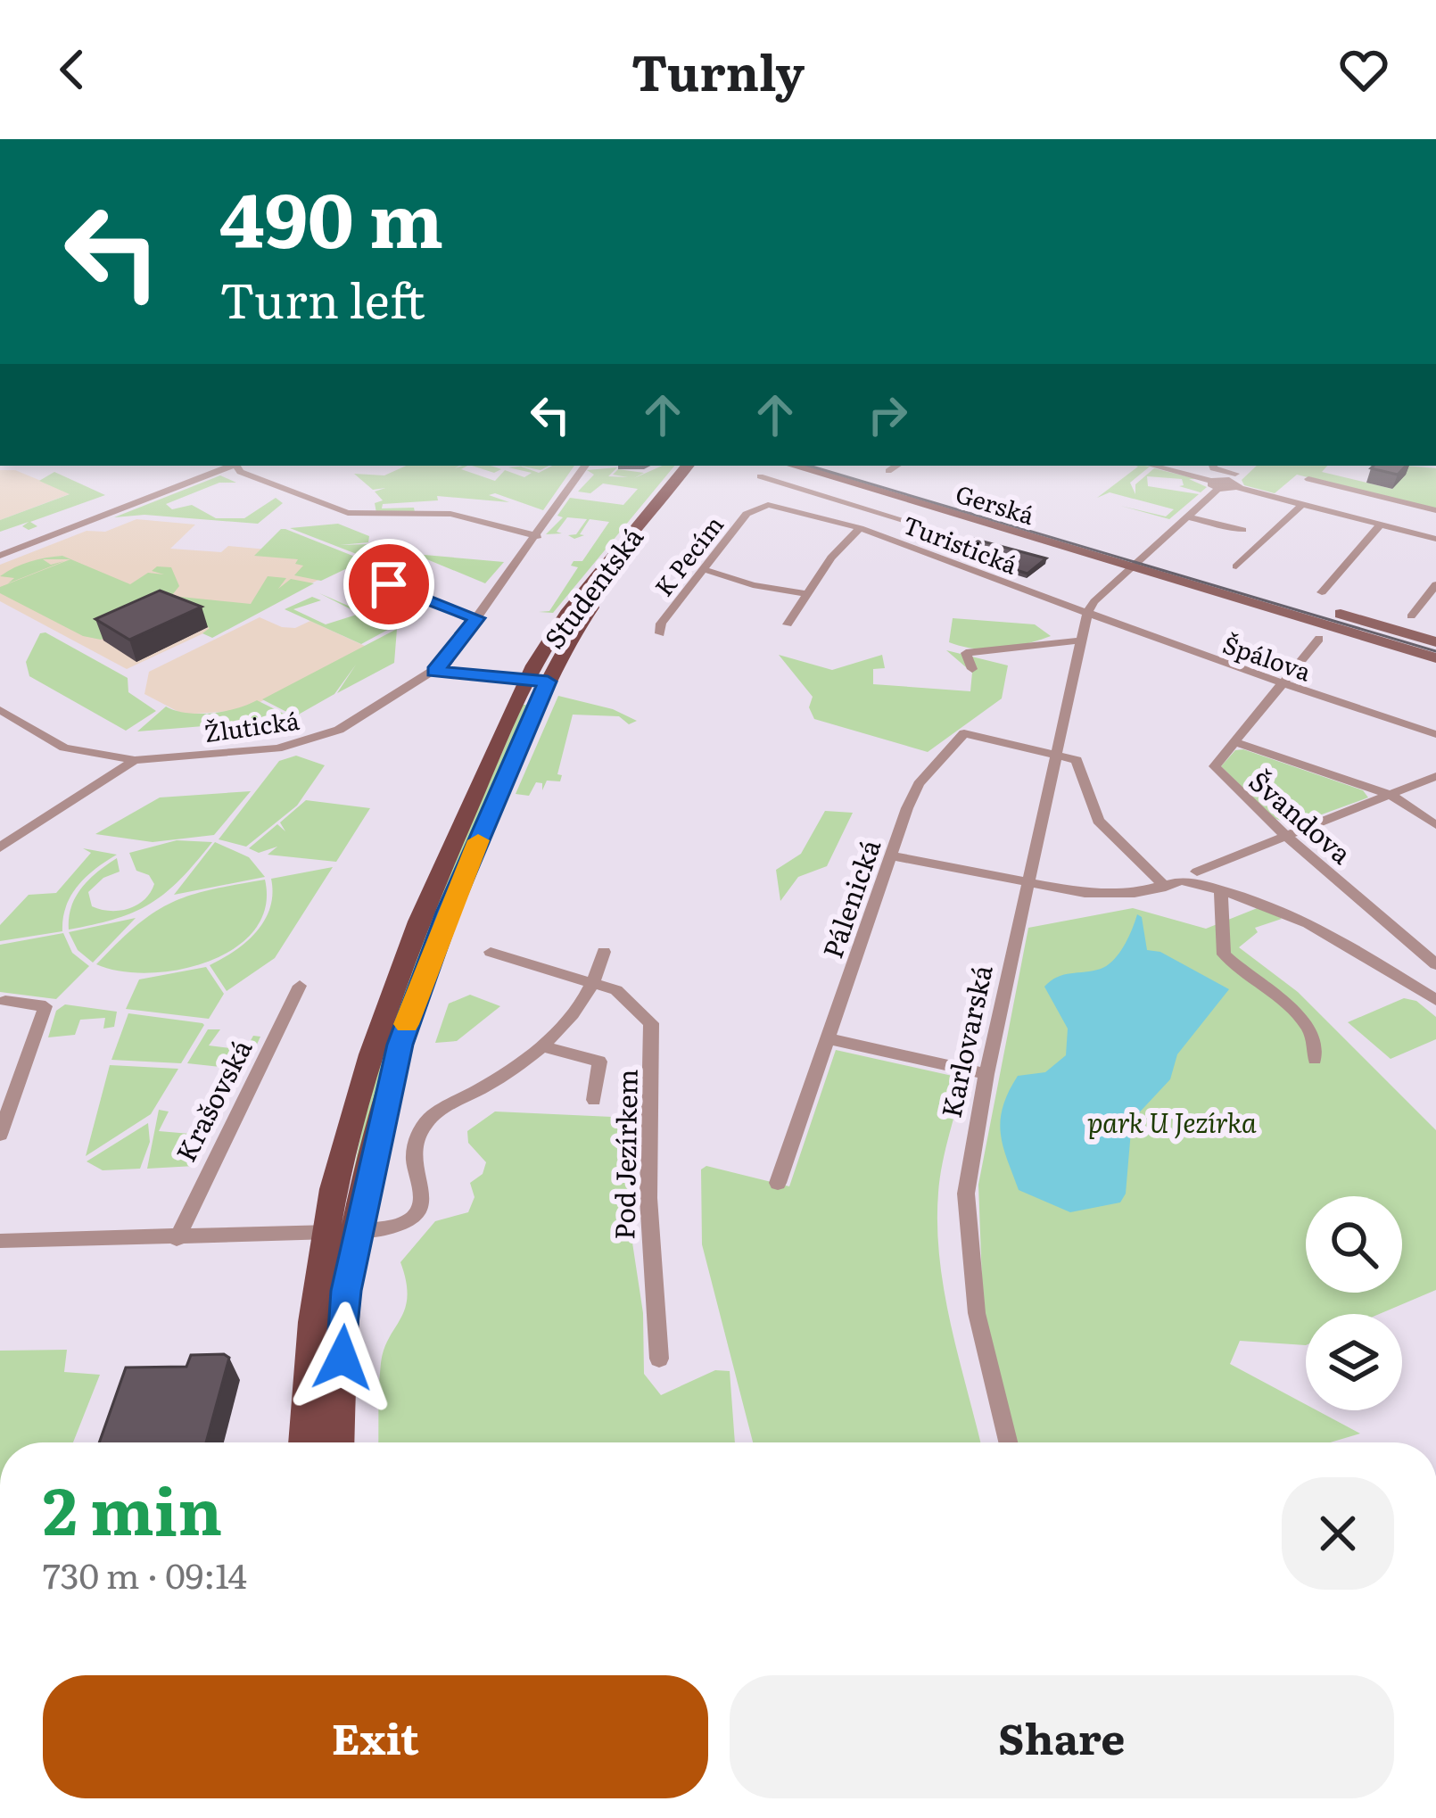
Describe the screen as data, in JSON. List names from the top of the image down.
{
  "streets": {
    "main road": ["Gerská", "Studentská"],
    "street": [
      "Turistická",
      "K Pecím",
      "Špálova",
      "Žlutická",
      "Švandova",
      "Pálenická",
      "Karlovarská",
      "Krašovská",
      "Pod Jezírkem"
    ]
  },
  "crossings": [
    ["Gerská", "Karlovarská"],
    ["Turistická", "K Pecím"],
    ["Turistická", "Špálova"],
    ["Turistická", "Karlovarská"],
    ["Špálova", "Švandova"],
    ["Špálova", "Karlovarská"],
    ["Pálenická", "Karlovarská"]
  ],
  "parks": ["park U Jezírka"],
  "page": {
    "header": "Turnly",
    "turn": ["490 m", "Turn left"],
    "heading": ["2 min", "730 m · 09:14"],
    "buttons": ["Exit", "Share"]
  }
}
